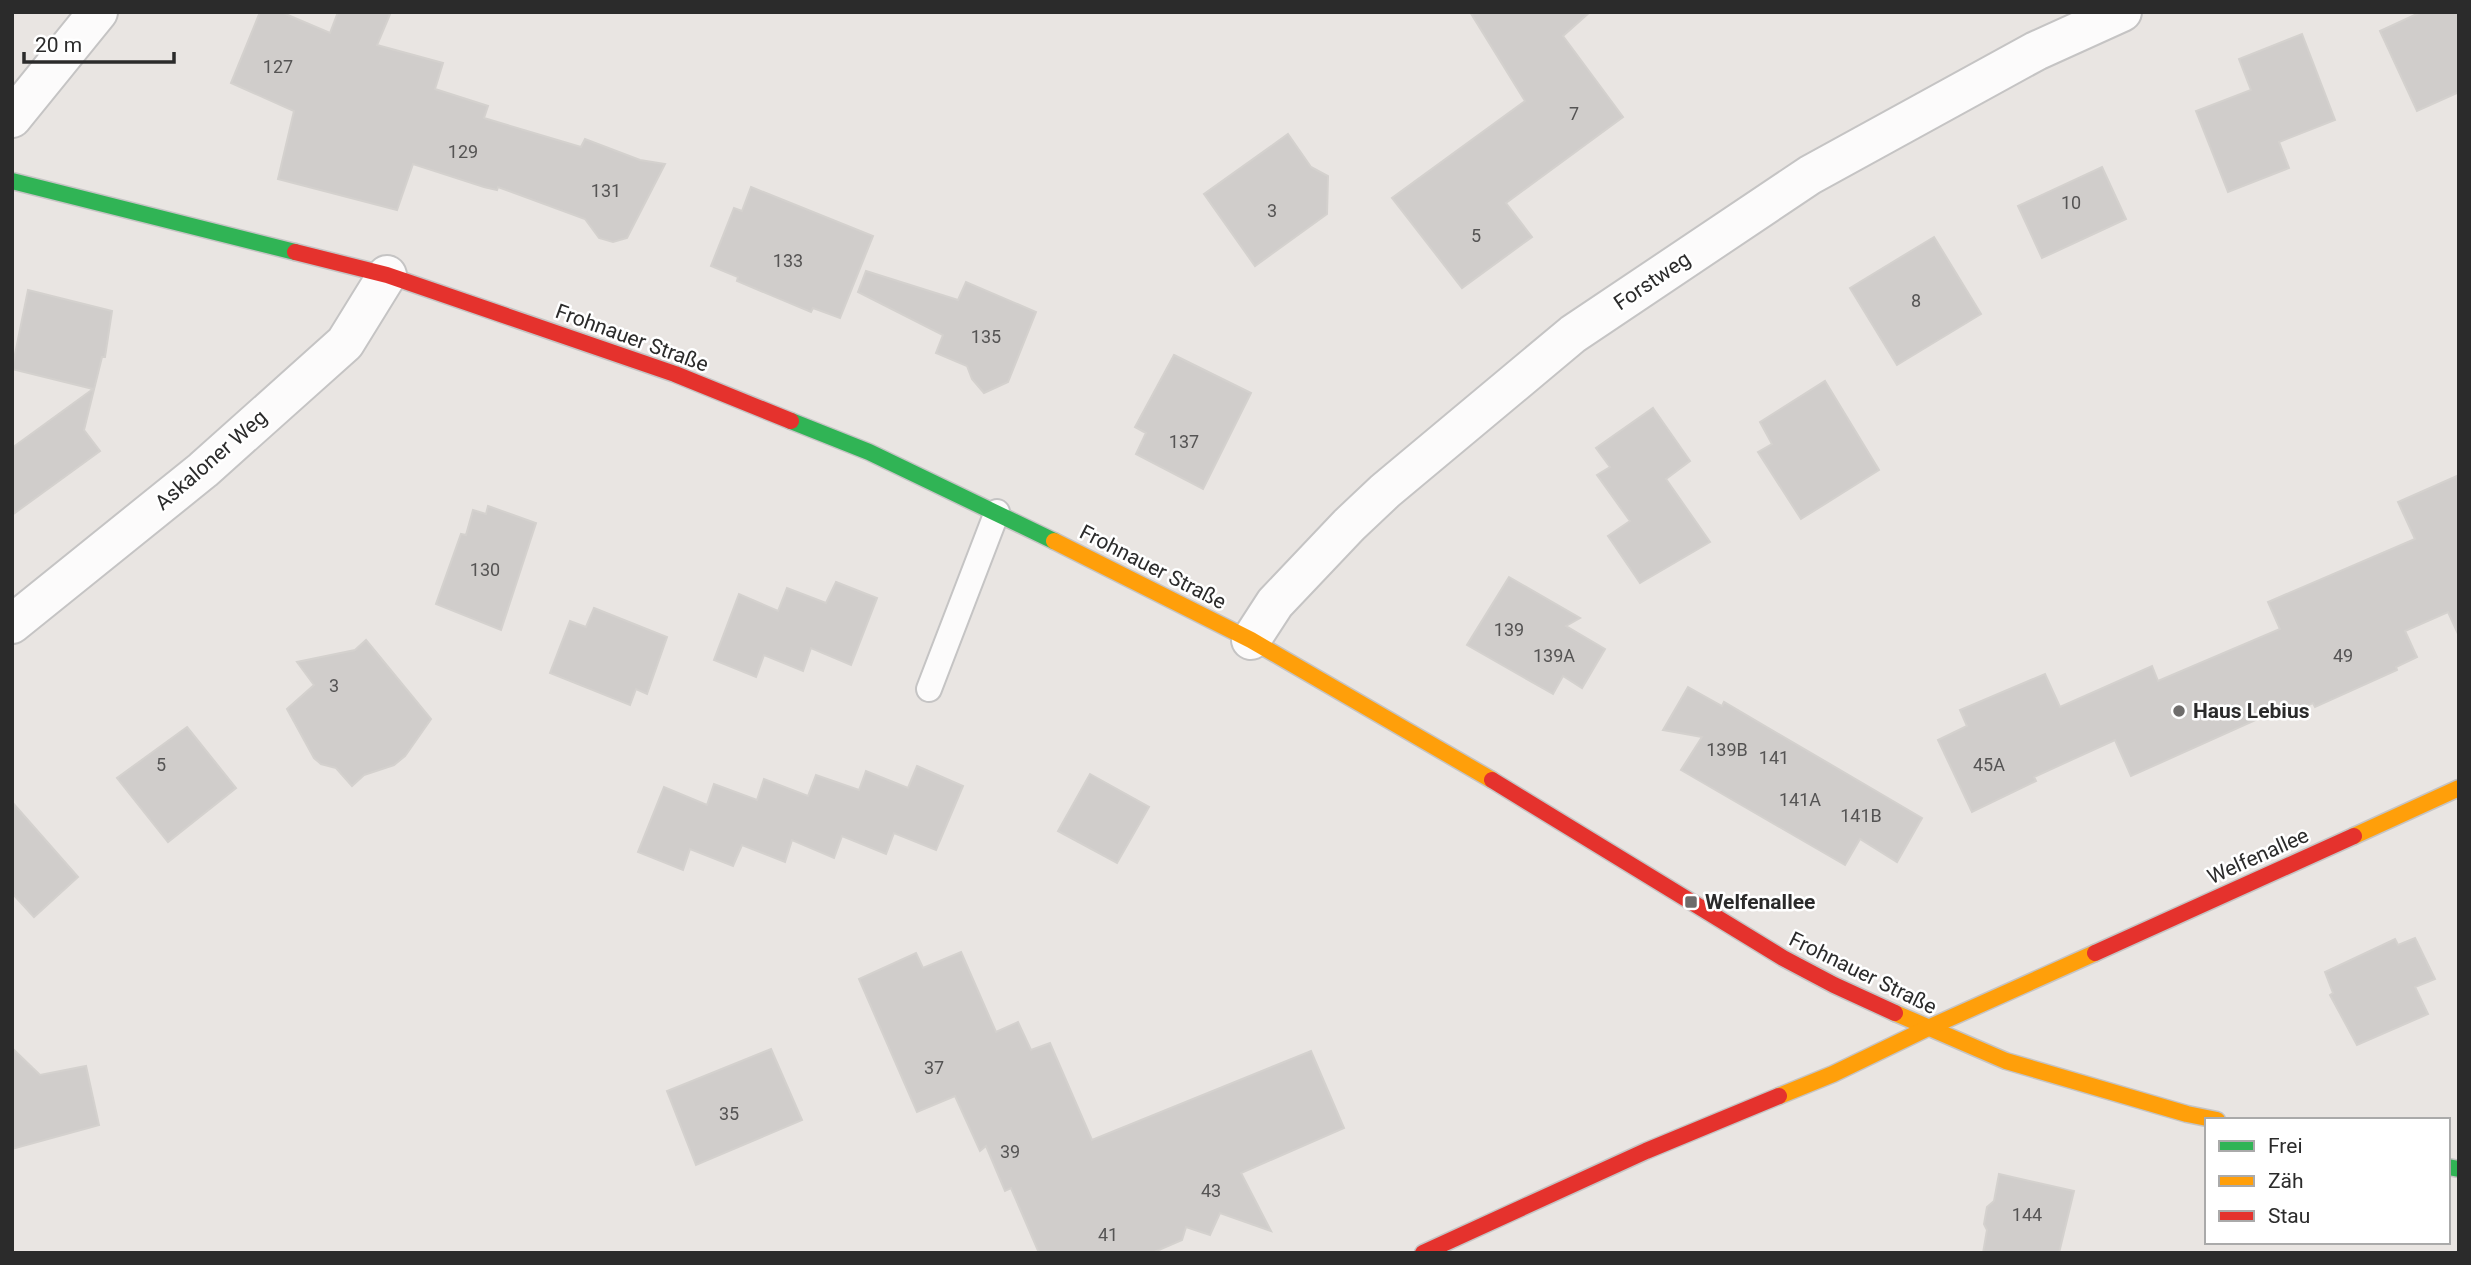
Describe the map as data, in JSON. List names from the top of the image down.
{
  "streets": {
    "street": [
      "Forstweg",
      "Frohnauer Straße",
      "Askaloner Weg",
      "Welfenallee"
    ]
  },
  "crossings": [
    ["Forstweg", "Frohnauer Straße"],
    ["Frohnauer Straße", "Askaloner Weg"],
    ["Frohnauer Straße", "Welfenallee"]
  ],
  "places": {
    "other": ["Haus Lebius"],
    "transit": ["Welfenallee"]
  },
  "house_numbers": [
    "127",
    "7",
    "129",
    "131",
    "10",
    "3",
    "5",
    "133",
    "8",
    "135",
    "137",
    "130",
    "139",
    "139A",
    "49",
    "3",
    "139B",
    "141",
    "5",
    "45A",
    "141A",
    "141B",
    "37",
    "35",
    "39",
    "43",
    "144",
    "41"
  ],
  "legend": ["Frei", "Zäh", "Stau"],
  "scale_bar": "20 m"
}
